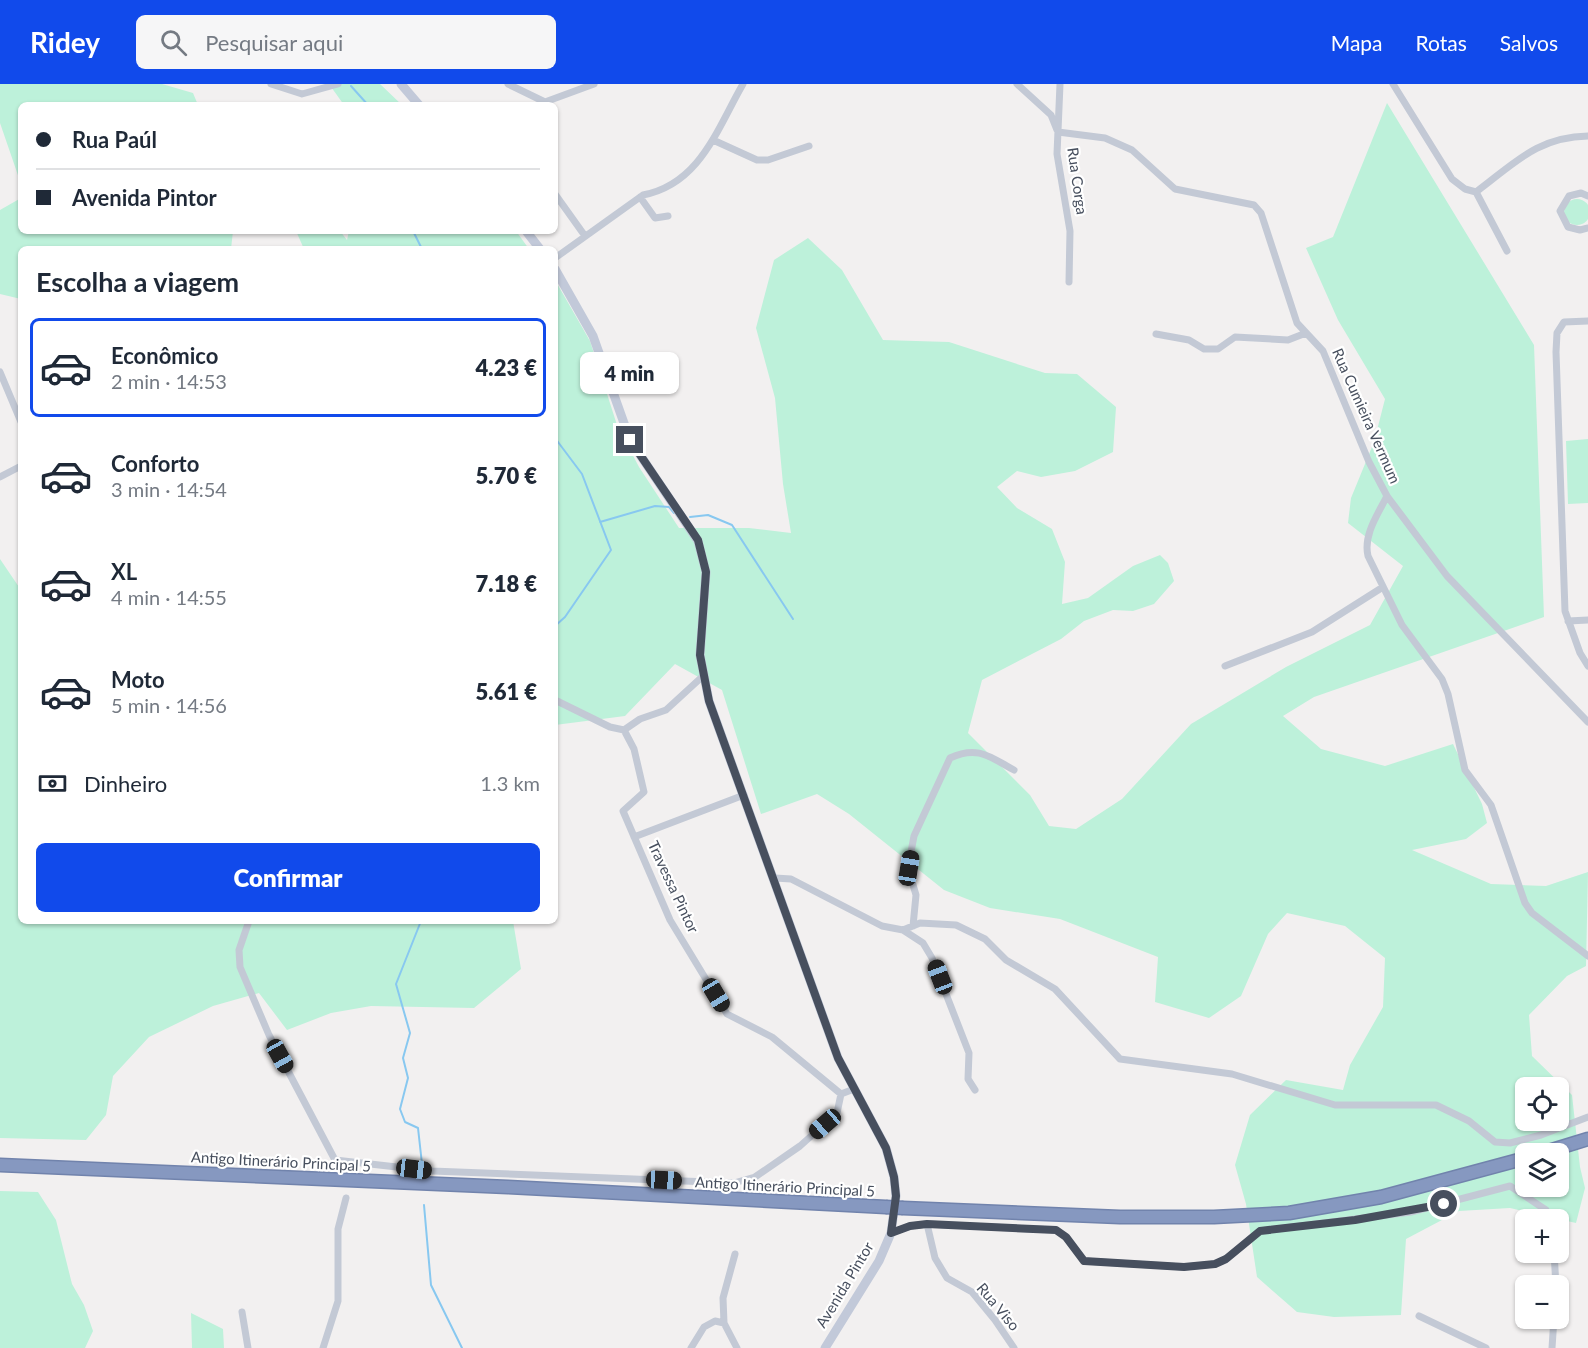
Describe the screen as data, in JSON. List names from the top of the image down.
{
  "streets": {
    "highway": ["Antigo Itinerário Principal 5"],
    "street": [
      "Rua Corga",
      "Rua Cumieira Vermum",
      "Travessa Pintor",
      "Avenida Pintor",
      "Rua Viso"
    ]
  },
  "crossings": [
    ["Rua Corga", "Rua Cumieira Vermum"]
  ],
  "page": {
    "header": "Ridey",
    "search": "Pesquisar aqui",
    "nav": ["Mapa", "Rotas", "Salvos"],
    "banner": ["Rua Paúl", "Avenida Pintor"],
    "heading": "Escolha a viagem",
    "list": [
      {
        "name": "Econômico",
        "note": "2 min · 14:53",
        "value": "4.23 €"
      },
      {
        "name": "Conforto",
        "note": "3 min · 14:54",
        "value": "5.70 €"
      },
      {
        "name": "XL",
        "note": "4 min · 14:55",
        "value": "7.18 €"
      },
      {
        "name": "Moto",
        "note": "5 min · 14:56",
        "value": "5.61 €"
      }
    ],
    "bubble": "4 min",
    "pay": ["Dinheiro", "1.3 km"],
    "buttons": "Confirmar",
    "map_buttons": ["+", "−"]
  }
}
